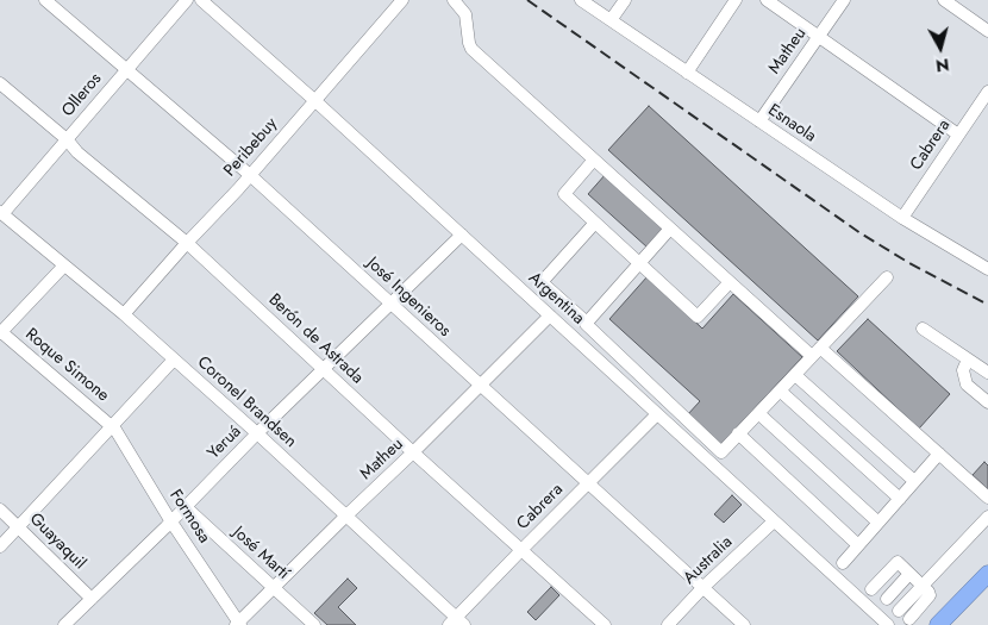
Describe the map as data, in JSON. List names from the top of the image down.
{
  "streets": {
    "street": [
      "Matheu",
      "Olleros",
      "Esnaola",
      "Cabrera",
      "Peribebuy",
      "José Ingenieros",
      "Argentina",
      "Berón de Astrada",
      "Roque Simone",
      "Coronel Brandsen",
      "Yeruá",
      "Formosa",
      "Guayaquil",
      "José Martí",
      "Australia"
    ]
  },
  "crossings": [
    ["Matheu", "Esnaola"],
    ["Matheu", "José Ingenieros"],
    ["Matheu", "Argentina"],
    ["Matheu", "Berón de Astrada"],
    ["Matheu", "Coronel Brandsen"],
    ["Matheu", "Formosa"],
    ["Matheu", "José Martí"],
    ["Olleros", "José Ingenieros"],
    ["Olleros", "Berón de Astrada"],
    ["Olleros", "Coronel Brandsen"],
    ["Esnaola", "Cabrera"],
    ["Cabrera", "José Ingenieros"],
    ["Cabrera", "Argentina"],
    ["Cabrera", "Berón de Astrada"],
    ["Cabrera", "Coronel Brandsen"],
    ["Peribebuy", "José Ingenieros"],
    ["Peribebuy", "Argentina"],
    ["Peribebuy", "Berón de Astrada"],
    ["Peribebuy", "Coronel Brandsen"],
    ["José Ingenieros", "Yeruá"],
    ["José Ingenieros", "Australia"],
    ["Argentina", "Yeruá"],
    ["Argentina", "Australia"],
    ["Berón de Astrada", "Yeruá"],
    ["Roque Simone", "Formosa"],
    ["Coronel Brandsen", "Yeruá"],
    ["Yeruá", "Formosa"],
    ["Yeruá", "Guayaquil"],
    ["Yeruá", "José Martí"]
  ],
  "north": "bottom"
}
